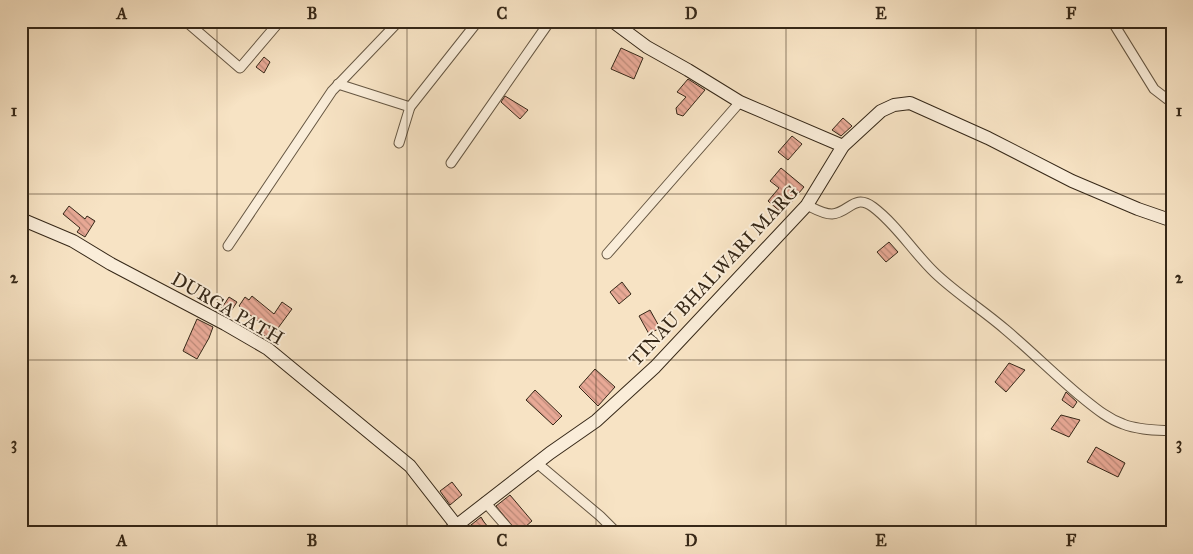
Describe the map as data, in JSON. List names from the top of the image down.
{
  "streets": {
    "street": ["TINAU BHALWARI MARG", "DURGA PATH"]
  },
  "crossings": [
    ["TINAU BHALWARI MARG", "DURGA PATH"]
  ],
  "grid": {
    "columns": [
      "A",
      "B",
      "C",
      "D",
      "E",
      "F"
    ],
    "rows": ["1", "2", "3"]
  }
}
